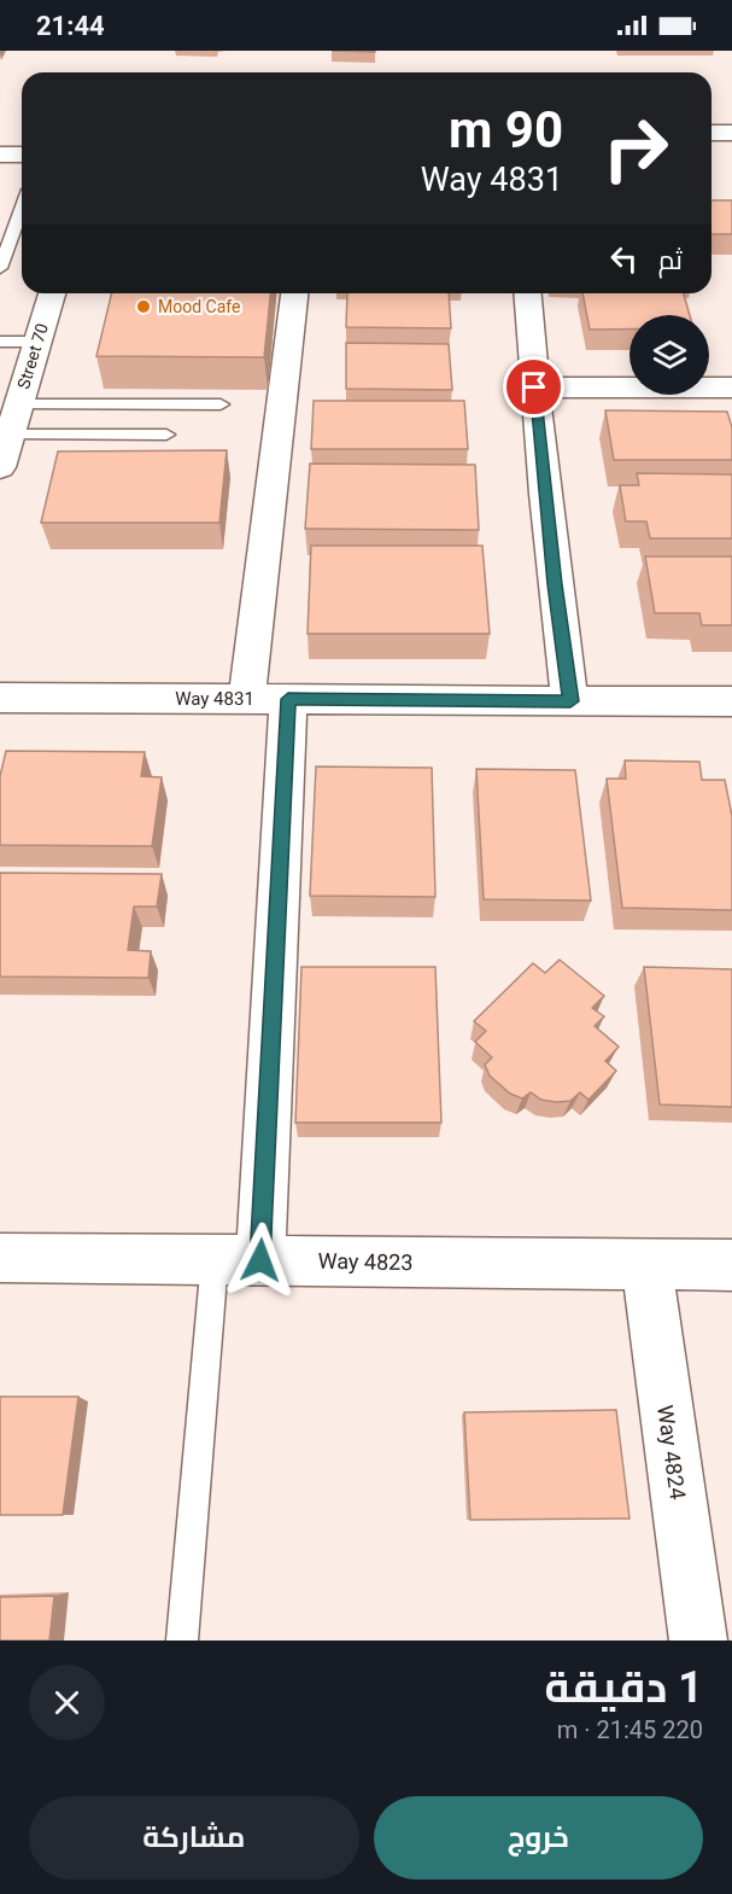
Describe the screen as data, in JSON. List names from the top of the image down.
{
  "streets": {
    "street": [
      "Street 70",
      "Way 4831",
      "Way 4823",
      "Way 4824"
    ]
  },
  "crossings": [
    ["Way 4823", "Way 4824"]
  ],
  "places": ["Mood Cafe"],
  "page": {
    "status": "21:44",
    "turn": ["90 m", "Way 4831"],
    "then": "ثم",
    "heading": ["1 دقيقة", "220 m · 21:45"],
    "buttons": ["خروج", "مشاركة"]
  }
}
